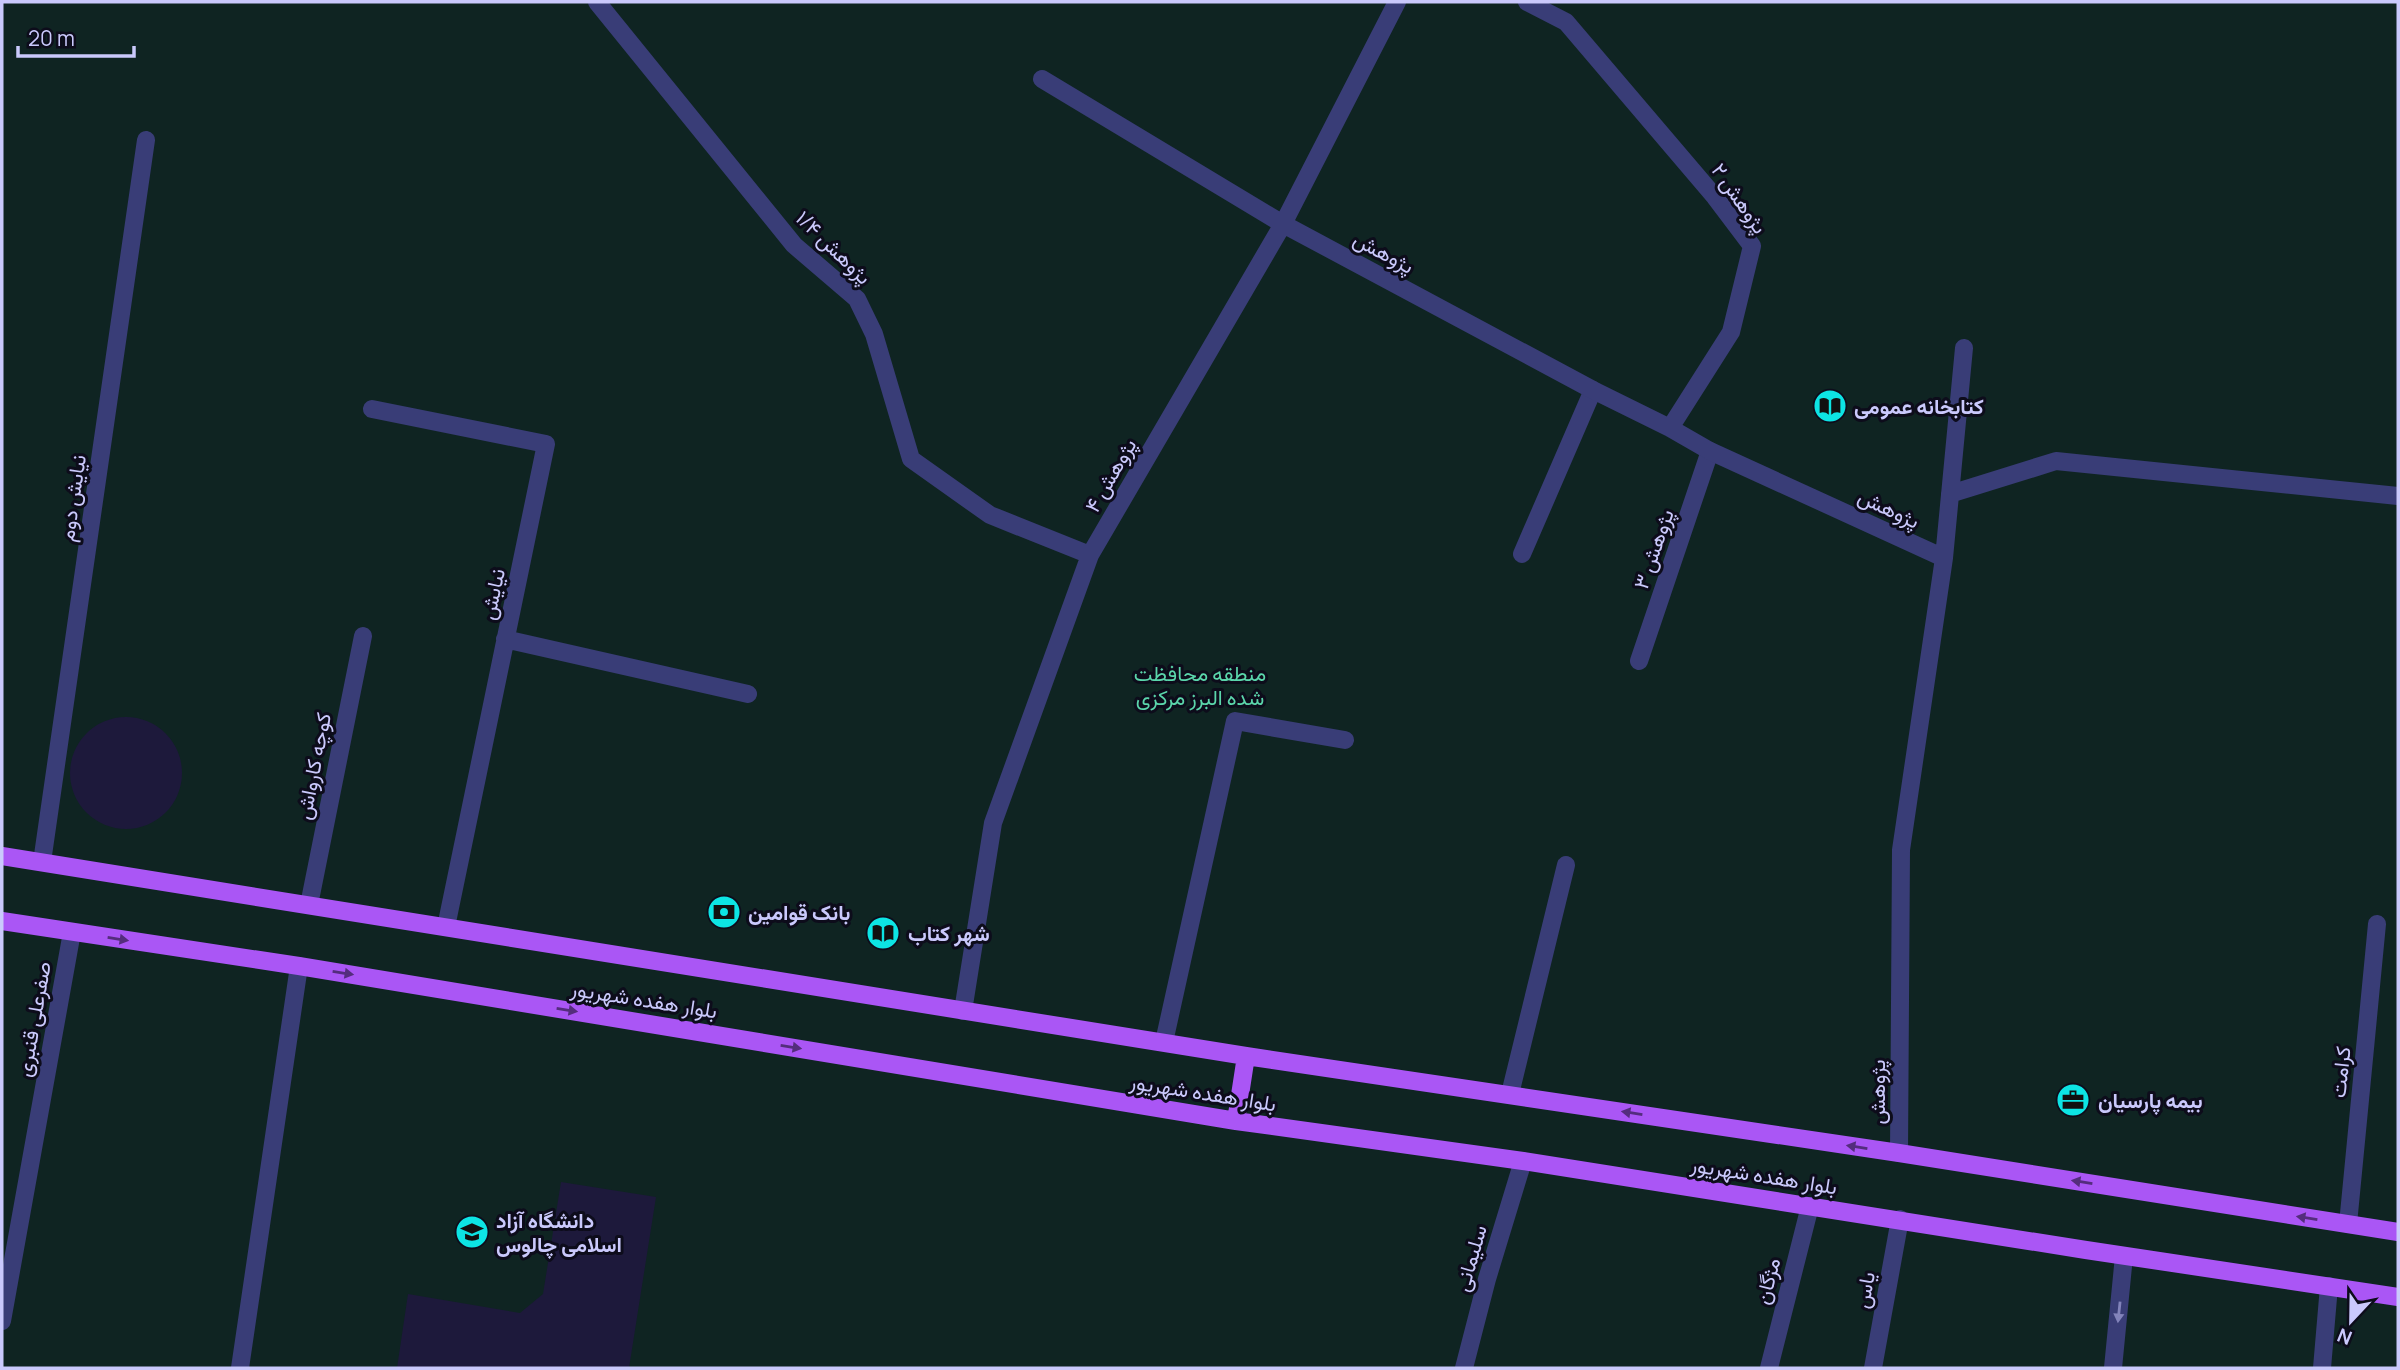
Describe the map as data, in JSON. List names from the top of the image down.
{
  "streets": {
    "main road": ["بلوار هفده شهریور"],
    "street": [
      "پژوهش ۲",
      "پژوهش ۱/۴",
      "پژوهش",
      "پژوهش ۴",
      "نیایش دوم",
      "پژوهش ۳",
      "نیایش",
      "کوچه کارواش",
      "صفرعلی قنبری",
      "کرامت",
      "سلیمانی",
      "مژگان",
      "یاس"
    ]
  },
  "crossings": [
    ["پژوهش ۲", "پژوهش"],
    ["پژوهش ۱/۴", "پژوهش ۴"],
    ["پژوهش", "پژوهش ۴"],
    ["پژوهش", "پژوهش ۳"],
    ["پژوهش", "بلوار هفده شهریور"],
    ["پژوهش ۴", "بلوار هفده شهریور"],
    ["نیایش دوم", "بلوار هفده شهریور"],
    ["نیایش", "بلوار هفده شهریور"],
    ["کوچه کارواش", "بلوار هفده شهریور"],
    ["بلوار هفده شهریور", "صفرعلی قنبری"],
    ["بلوار هفده شهریور", "کرامت"],
    ["بلوار هفده شهریور", "سلیمانی"],
    ["بلوار هفده شهریور", "مژگان"],
    ["بلوار هفده شهریور", "یاس"]
  ],
  "parks": ["منطقه محافظت شده البرز مرکزی"],
  "places": {
    "library": ["کتابخانه عمومی", "شهر کتاب"],
    "bank": ["بانک قوامین"],
    "office": ["بیمه پارسیان"],
    "school or university": ["دانشگاه آزاد اسلامی چالوس"]
  },
  "scale_bar": "20 m",
  "north": "bottom"
}
